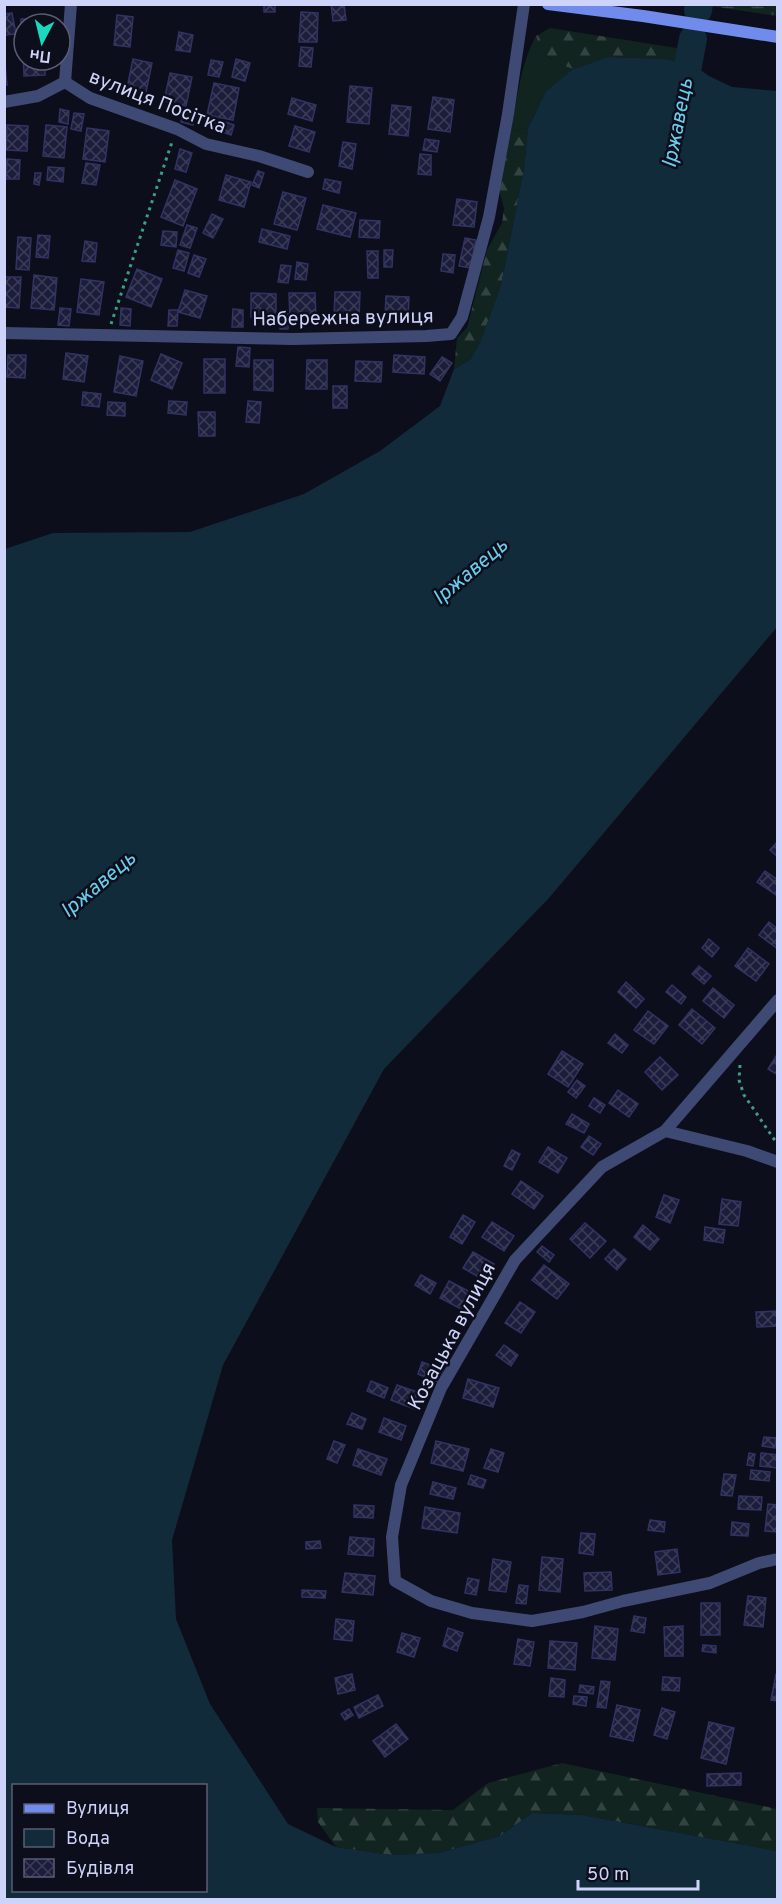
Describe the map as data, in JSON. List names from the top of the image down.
{
  "streets": {
    "street": ["вулиця Посітка", "Набережна вулиця", "Козацька вулиця"]
  },
  "water": ["Іржавець"],
  "legend": ["Вулиця", "Вода", "Будівля"],
  "scale_bar": "50 m",
  "north": "bottom"
}
